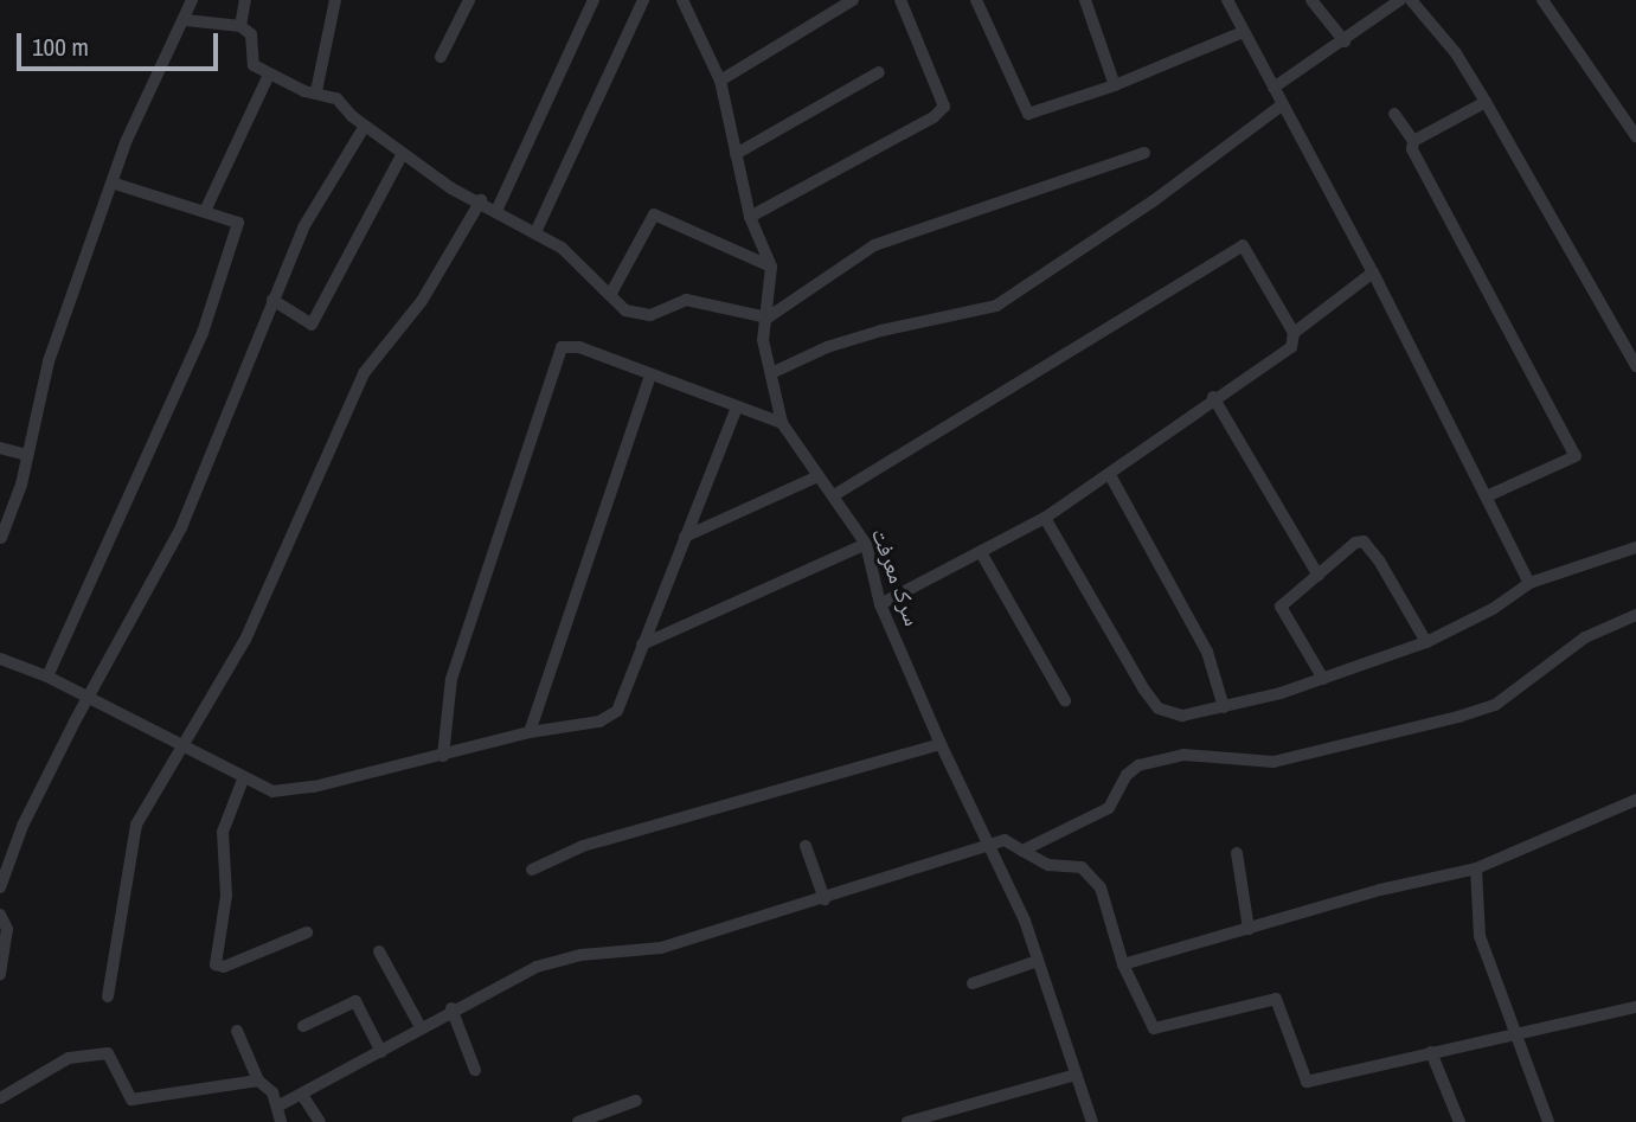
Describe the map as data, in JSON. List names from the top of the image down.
{
  "streets": {
    "street": ["سرک معرفت"]
  },
  "scale_bar": "100 m"
}
